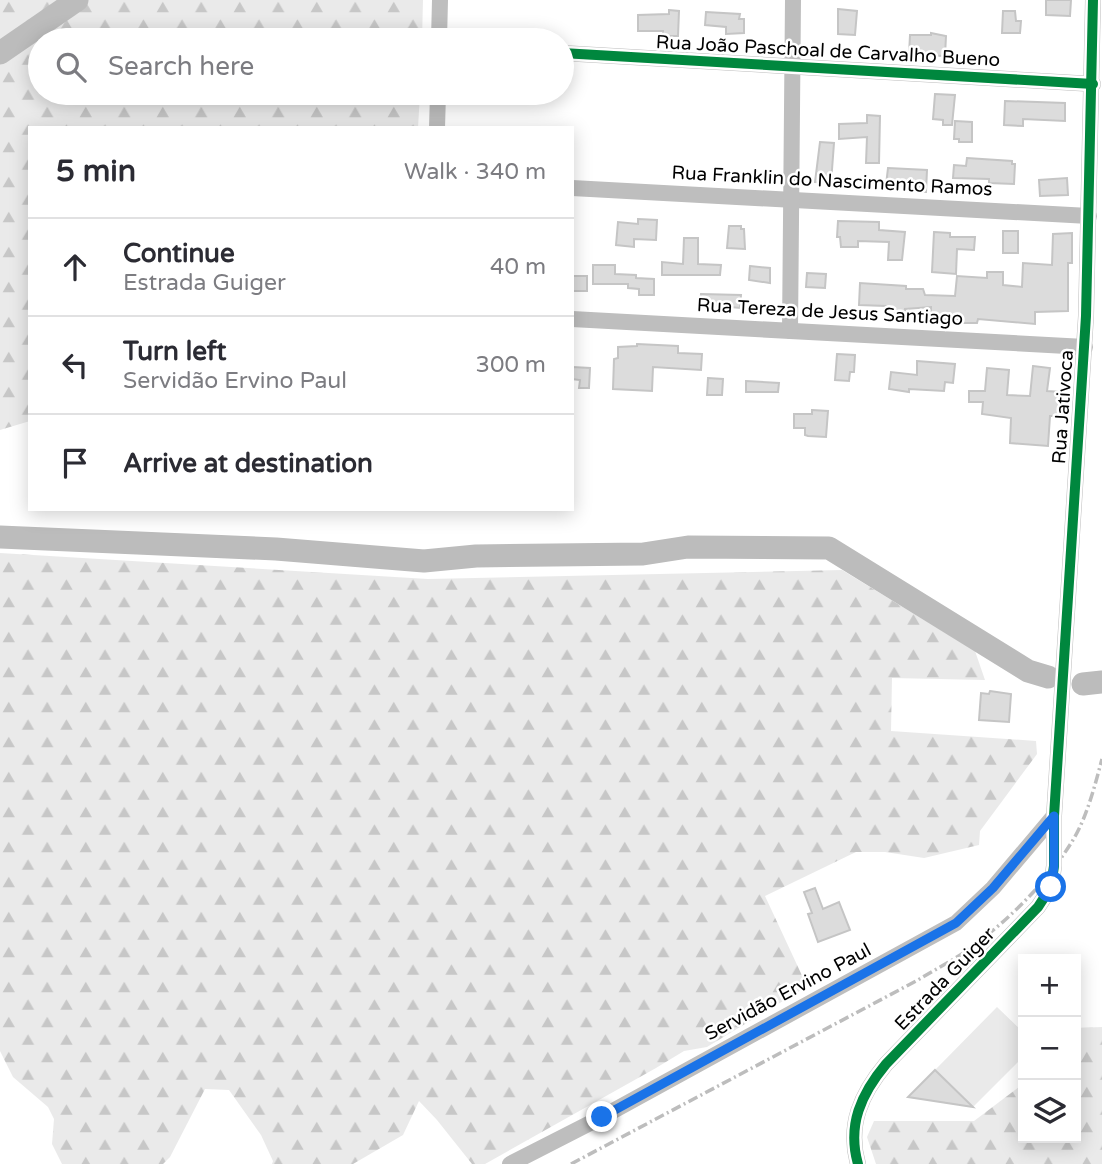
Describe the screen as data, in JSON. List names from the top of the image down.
{
  "streets": {
    "street": [
      "Rua João Paschoal de Carvalho Bueno",
      "Rua Franklin do Nascimento Ramos",
      "Rua Tereza de Jesus Santiago",
      "Rua Jativoca",
      "Estrada Guiger",
      "Servidão Ervino Paul"
    ]
  },
  "crossings": [
    ["Rua João Paschoal de Carvalho Bueno", "Rua Jativoca"],
    ["Rua Franklin do Nascimento Ramos", "Rua Jativoca"],
    ["Rua Tereza de Jesus Santiago", "Rua Jativoca"],
    ["Rua Jativoca", "Estrada Guiger"],
    ["Rua Jativoca", "Servidão Ervino Paul"],
    ["Estrada Guiger", "Servidão Ervino Paul"]
  ],
  "page": {
    "search": "Search here",
    "heading": ["5 min", "Walk · 340 m"],
    "list": [
      ["Continue", "Estrada Guiger", "40 m"],
      ["Turn left", "Servidão Ervino Paul", "300 m"],
      "Arrive at destination"
    ],
    "map_buttons": ["+", "−"]
  }
}
